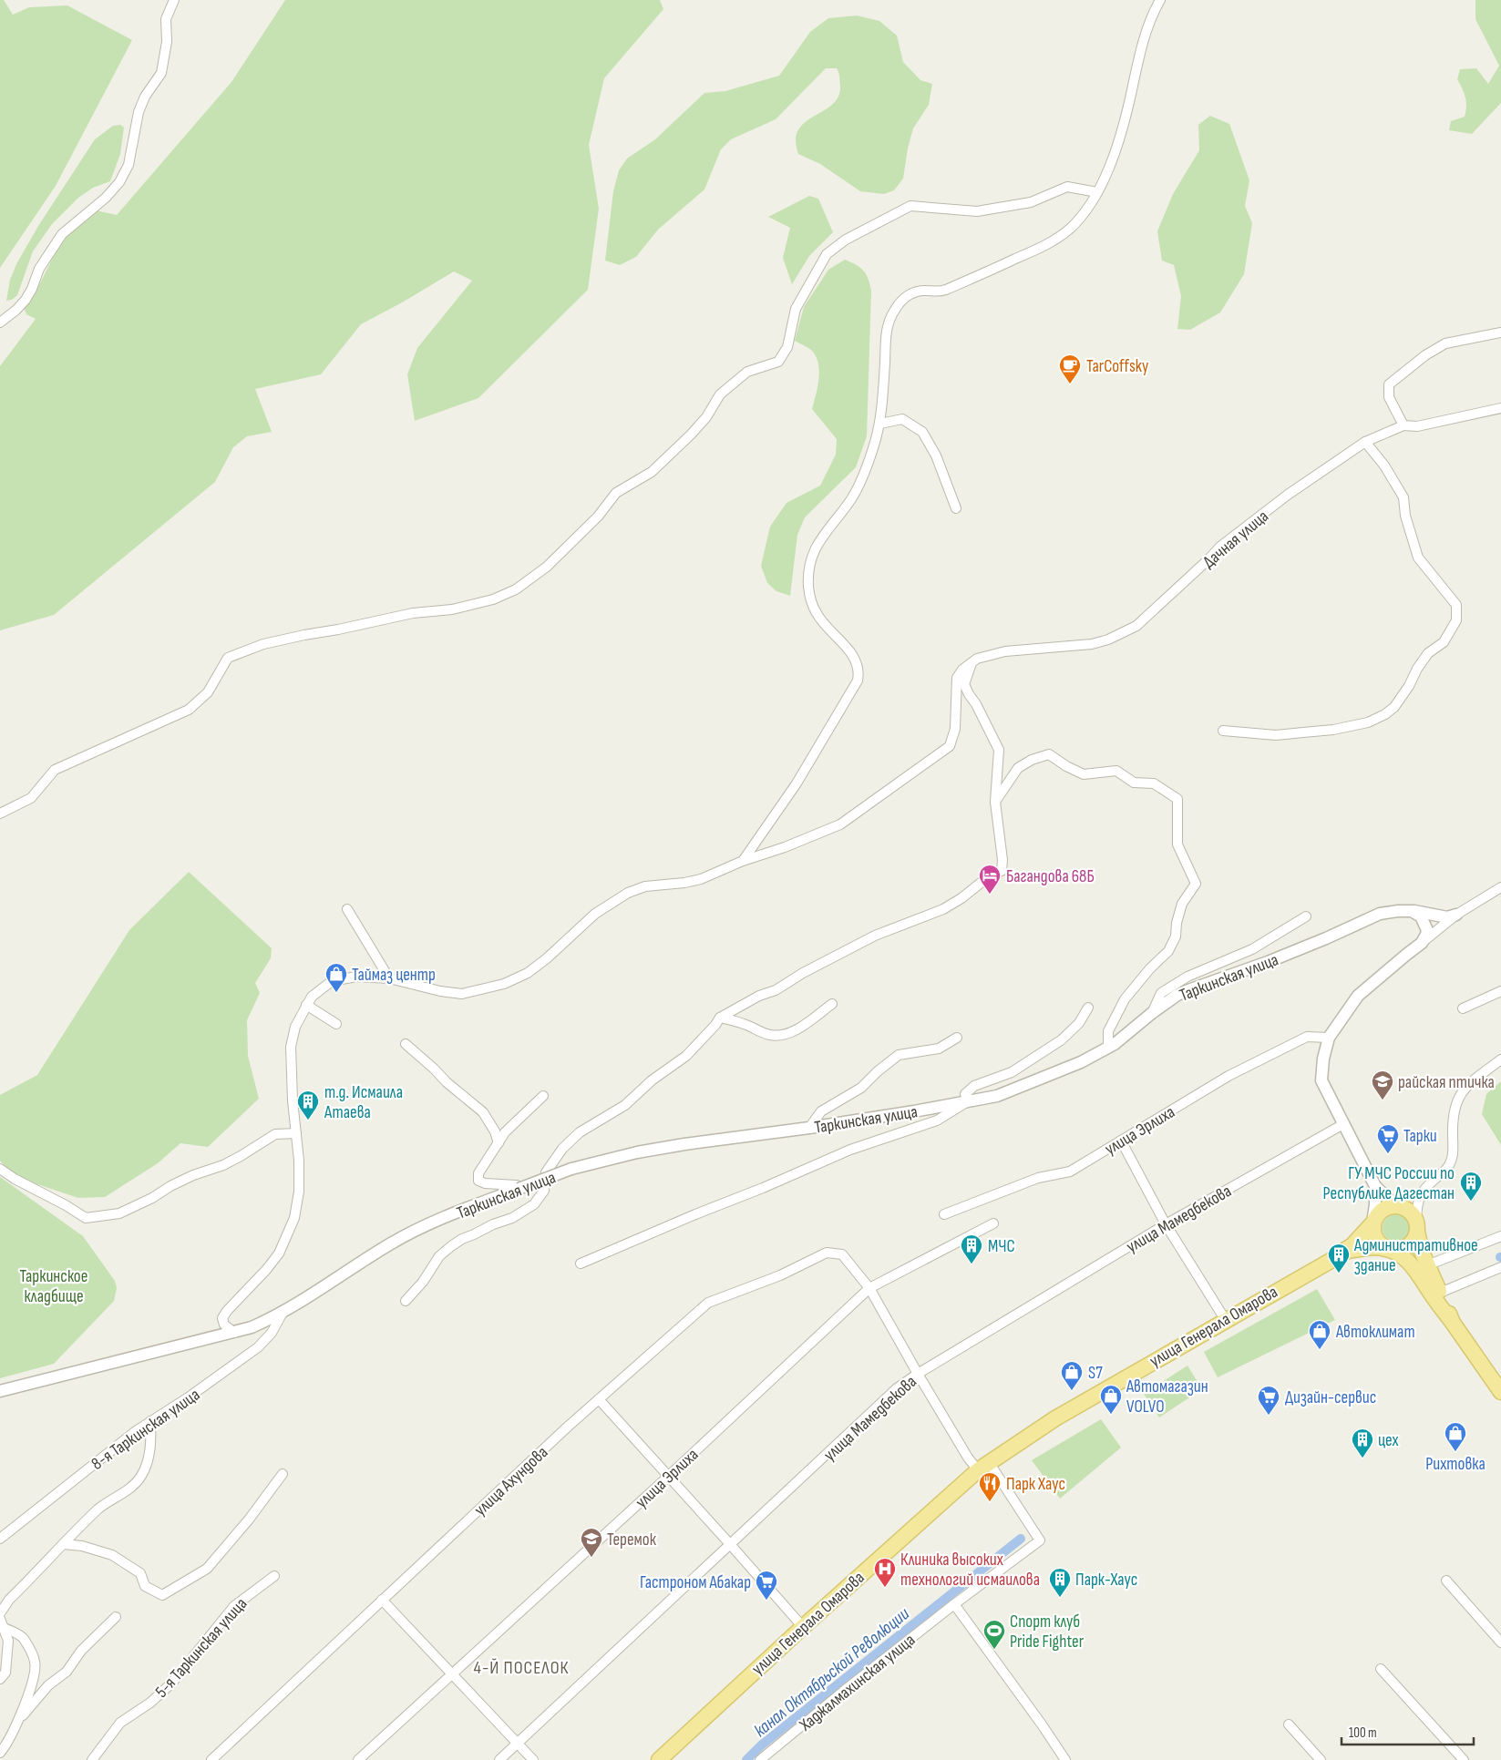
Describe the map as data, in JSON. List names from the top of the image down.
{
  "streets": {
    "main road": ["улица Генерала Омарова"],
    "street": [
      "Дачная улица",
      "Таркинская улица",
      "улица Эрлиха",
      "улица Мамедбекова",
      "8-я Таркинская улица",
      "улица Ахундова",
      "5-я Таркинская улица",
      "Хаджалмахинская улица"
    ]
  },
  "crossings": [
    ["Таркинская улица", "8-я Таркинская улица"],
    ["улица Эрлиха", "улица Ахундова"],
    ["улица Генерала Омарова", "Хаджалмахинская улица"]
  ],
  "districts": ["4-Й ПОСЕЛОК"],
  "water": ["канал Октябрьской Революции"],
  "parks": ["Таркинское кладбище"],
  "places": {
    "cafe": ["TarCoffsky"],
    "hotel": ["Багандова 68Б"],
    "shop": [
      "Таймаз центр",
      "Автоклимат",
      "S7",
      "Автомагазин VOLVO",
      "Рихтовка"
    ],
    "school or university": ["райская птичка", "Теремок"],
    "building": [
      "т.д. Исмаила Атаева",
      "ГУ МЧС России по Республике Дагестан",
      "МЧС",
      "Административное здание",
      "цех",
      "Парк-Хаус"
    ],
    "supermarket": ["Тарки", "Дизайн-сервис", "Гастроном Абакар"],
    "restaurant": ["Парк Хаус"],
    "hospital": ["Клиника высоких технологий исмаилова"],
    "sports": ["Спорт клуб Pride Fighter"]
  },
  "scale_bar": "100 m"
}
